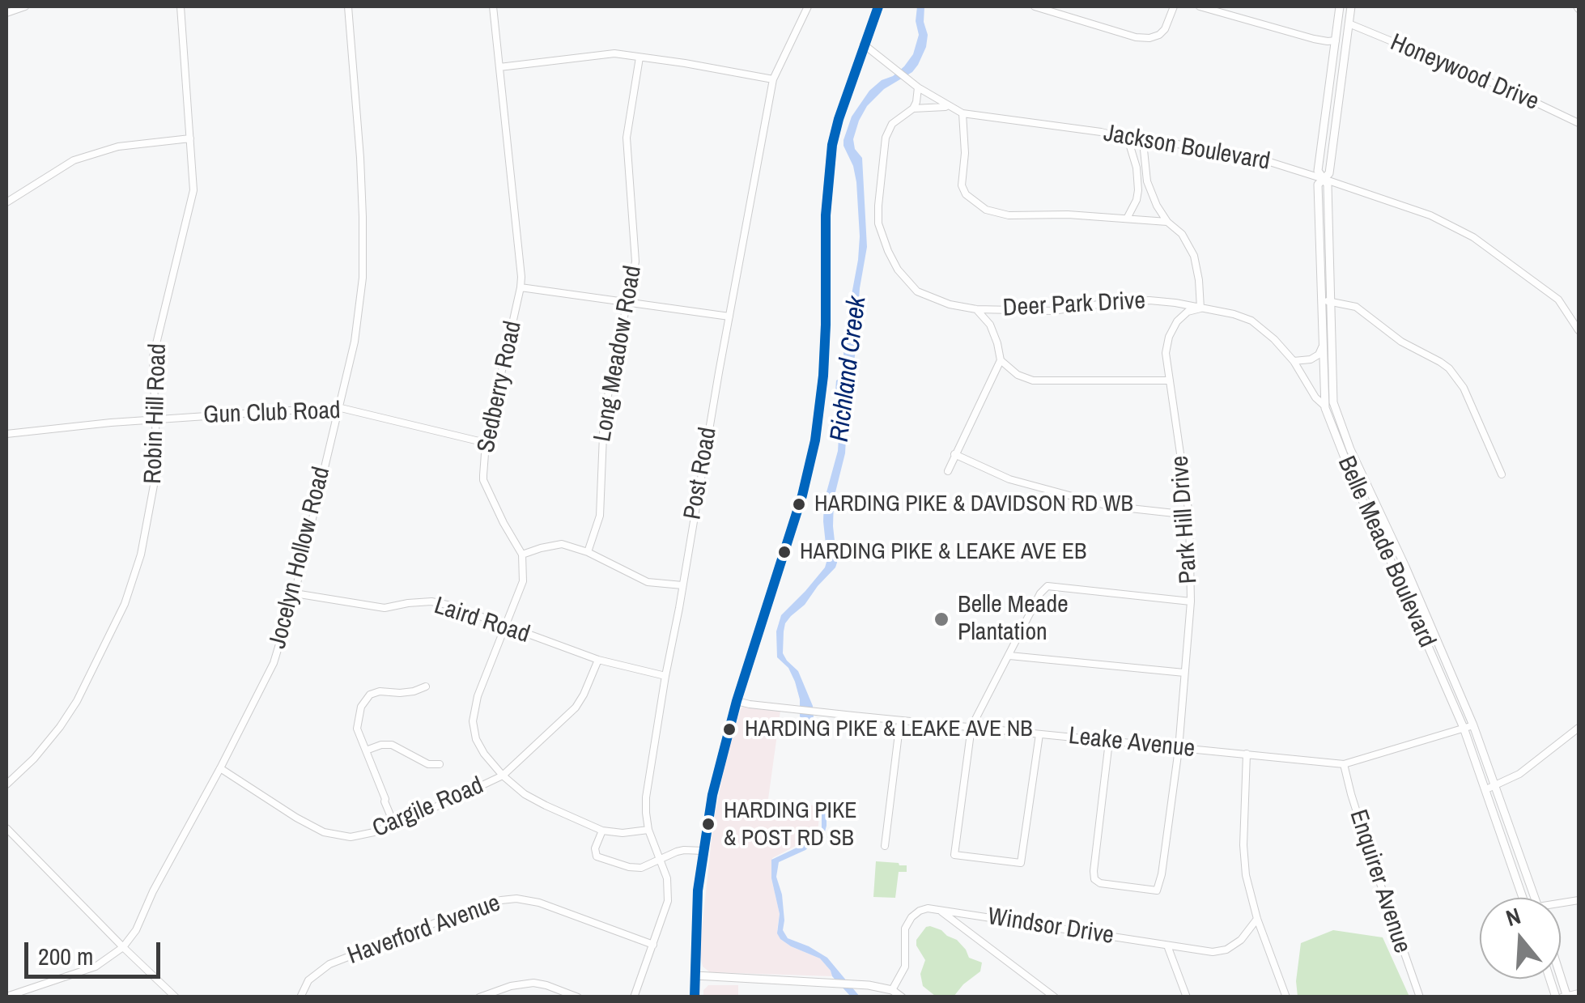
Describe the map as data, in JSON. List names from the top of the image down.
{
  "streets": {
    "main road": ["Belle Meade Boulevard"],
    "street": [
      "Honeywood Drive",
      "Jackson Boulevard",
      "Deer Park Drive",
      "Long Meadow Road",
      "Sedberry Road",
      "Robin Hill Road",
      "Gun Club Road",
      "Post Road",
      "Park Hill Drive",
      "Jocelyn Hollow Road",
      "Laird Road",
      "Leake Avenue",
      "Cargile Road",
      "Enquirer Avenue",
      "Windsor Drive",
      "Haverford Avenue"
    ]
  },
  "crossings": [
    ["Honeywood Drive", "Belle Meade Boulevard"],
    ["Jackson Boulevard", "Belle Meade Boulevard"],
    ["Deer Park Drive", "Park Hill Drive"],
    ["Deer Park Drive", "Belle Meade Boulevard"],
    ["Sedberry Road", "Gun Club Road"],
    ["Robin Hill Road", "Gun Club Road"],
    ["Gun Club Road", "Jocelyn Hollow Road"],
    ["Post Road", "Laird Road"],
    ["Post Road", "Haverford Avenue"],
    ["Park Hill Drive", "Leake Avenue"],
    ["Belle Meade Boulevard", "Leake Avenue"],
    ["Jocelyn Hollow Road", "Laird Road"],
    ["Jocelyn Hollow Road", "Cargile Road"],
    ["Laird Road", "Cargile Road"],
    ["Leake Avenue", "Enquirer Avenue"]
  ],
  "water": ["Richland Creek"],
  "places": [
    "HARDING PIKE & DAVIDSON RD WB",
    "HARDING PIKE & LEAKE AVE EB",
    "Belle Meade Plantation",
    "HARDING PIKE & LEAKE AVE NB",
    "HARDING PIKE & POST RD SB"
  ],
  "scale_bar": "200 m",
  "north": "top"
}
